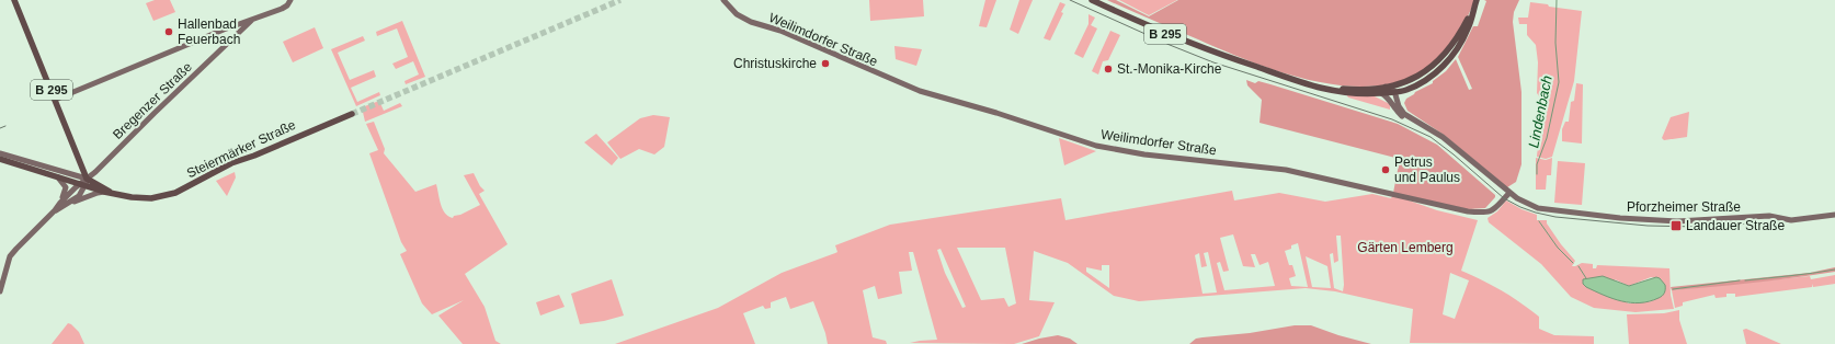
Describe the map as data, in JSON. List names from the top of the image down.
{
  "streets": {
    "main road": [
      "B 295",
      "Weilimdorfer Straße",
      "Bregenzer Straße",
      "Steiermärker Straße",
      "Pforzheimer Straße"
    ]
  },
  "crossings": [
    ["B 295", "Bregenzer Straße"],
    ["B 295", "Steiermärker Straße"],
    ["Weilimdorfer Straße", "Pforzheimer Straße"],
    ["Bregenzer Straße", "Steiermärker Straße"]
  ],
  "water": ["Lindenbach"],
  "parks": ["Gärten Lemberg"],
  "places": {
    "other": [
      "Hallenbad Feuerbach",
      "Christuskirche",
      "St.-Monika-Kirche",
      "Petrus und Paulus"
    ],
    "transit": ["Landauer Straße"]
  }
}
